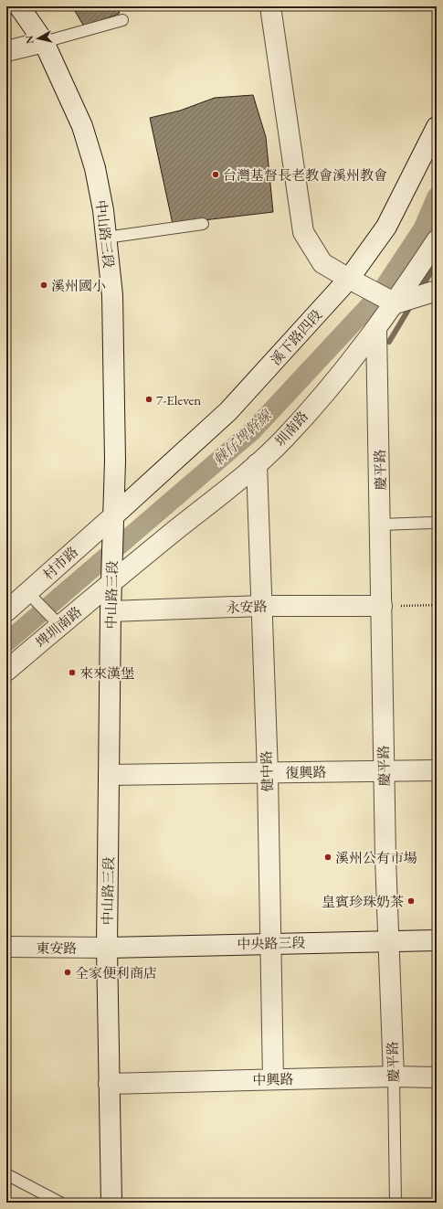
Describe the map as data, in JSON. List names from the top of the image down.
{
  "streets": {
    "street": [
      "中山路三段",
      "溪下路四段",
      "圳南路",
      "慶平路",
      "村市路",
      "永安路",
      "埤圳南路",
      "健中路",
      "復興路",
      "中央路三段",
      "東安路",
      "中興路"
    ]
  },
  "crossings": [
    ["中山路三段", "溪下路四段"],
    ["中山路三段", "圳南路"],
    ["中山路三段", "村市路"],
    ["中山路三段", "永安路"],
    ["中山路三段", "埤圳南路"],
    ["中山路三段", "復興路"],
    ["中山路三段", "中央路三段"],
    ["中山路三段", "東安路"],
    ["中山路三段", "中興路"],
    ["溪下路四段", "村市路"],
    ["圳南路", "慶平路"],
    ["圳南路", "埤圳南路"],
    ["圳南路", "健中路"],
    ["慶平路", "永安路"],
    ["慶平路", "復興路"],
    ["慶平路", "中央路三段"],
    ["慶平路", "中興路"],
    ["永安路", "健中路"],
    ["健中路", "復興路"],
    ["健中路", "中央路三段"],
    ["健中路", "中興路"],
    ["中央路三段", "東安路"]
  ],
  "water": ["棘仔埤幹線"],
  "places": [
    "台灣基督長老教會溪州教會",
    "溪州國小",
    "7-Eleven",
    "來來漢堡",
    "溪州公有市場",
    "皇賓珍珠奶茶",
    "全家便利商店"
  ],
  "north": "left"
}
